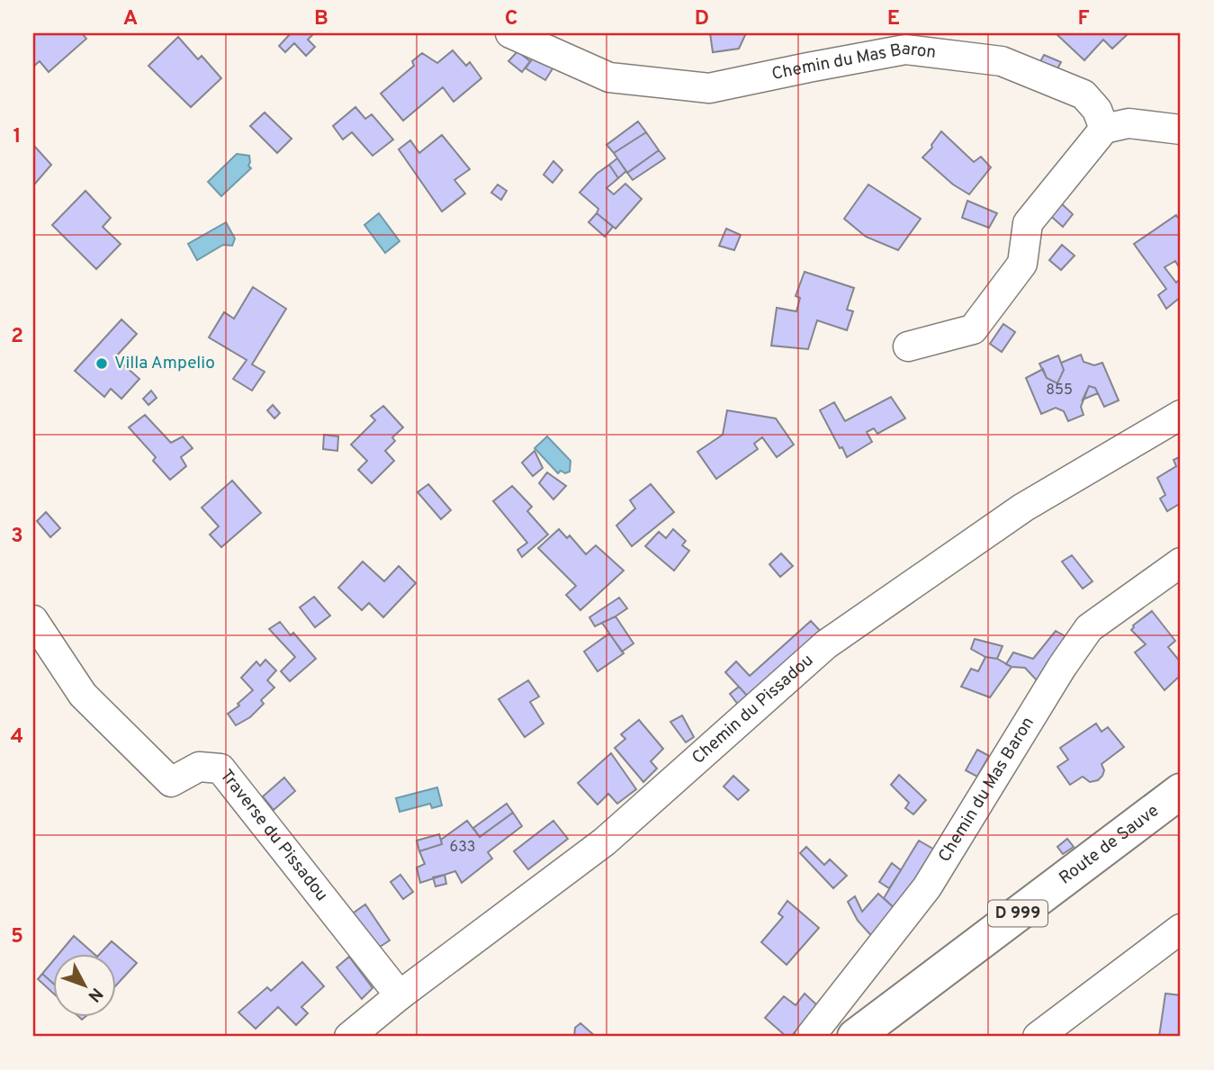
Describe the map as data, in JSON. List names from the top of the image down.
{
  "streets": {
    "main road": ["Route de Sauve", "D 999"],
    "street": ["Chemin du Mas Baron", "Chemin du Pissadou", "Traverse du Pissadou"]
  },
  "crossings": [
    ["Chemin du Pissadou", "Traverse du Pissadou"]
  ],
  "places": ["Villa Ampelio"],
  "house_numbers": ["855", "633"],
  "north": "bottom right",
  "grid": {
    "columns": [
      "A",
      "B",
      "C",
      "D",
      "E",
      "F"
    ],
    "rows": [
      "1",
      "2",
      "3",
      "4",
      "5"
    ]
  }
}
